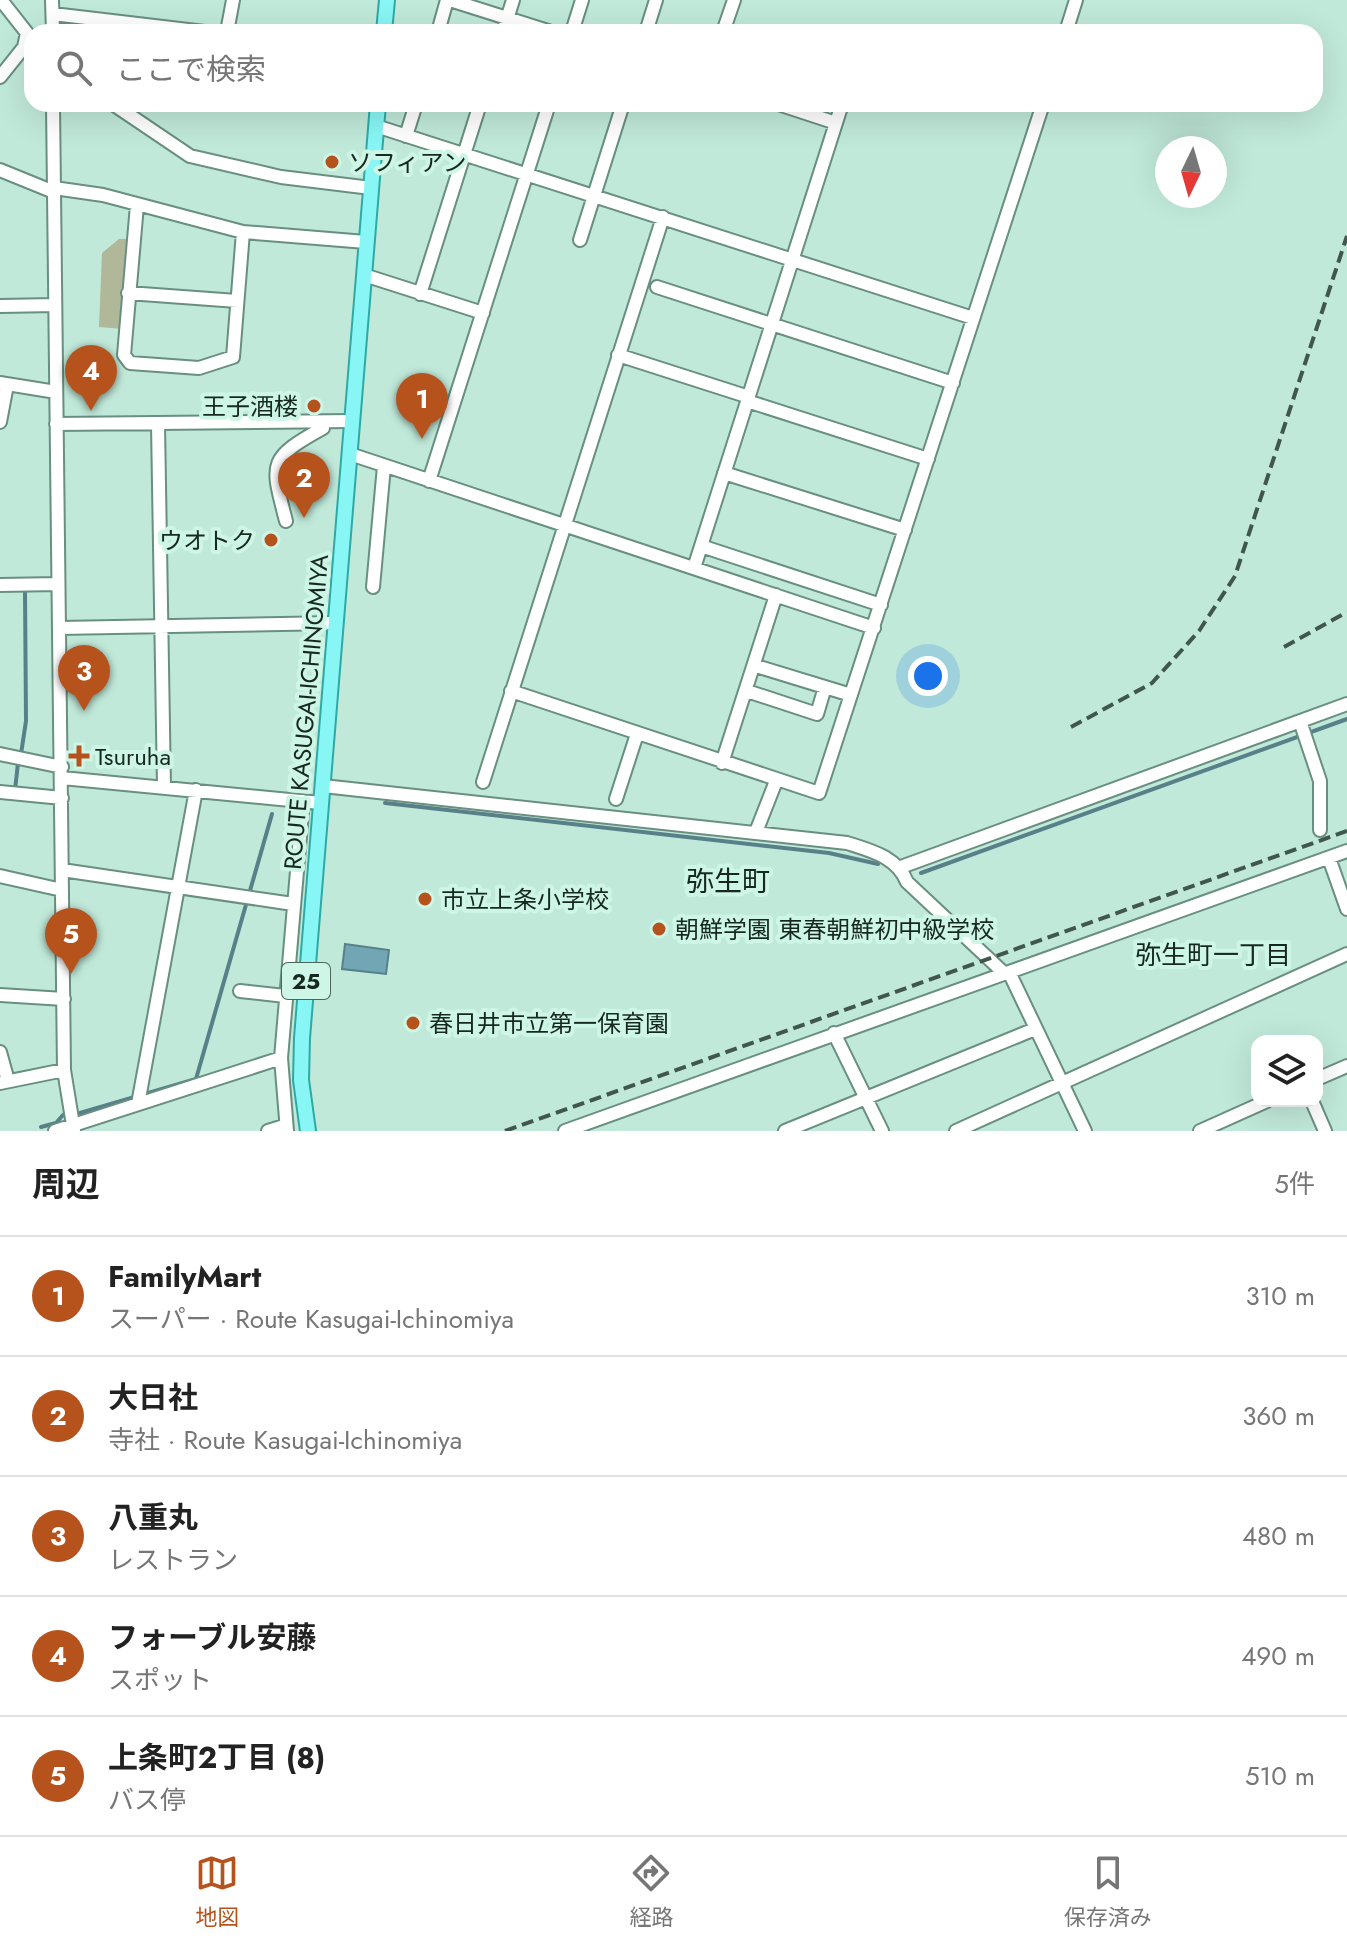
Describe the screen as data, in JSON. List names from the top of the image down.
{
  "streets": {
    "main road": ["ROUTE KASUGAI-ICHINOMIYA", "25"]
  },
  "districts": ["弥生町", "弥生町一丁目"],
  "places": {
    "other": [
      "ソフィアン",
      "王子酒楼",
      "ウオトク",
      "市立上条小学校",
      "朝鮮学園 東春朝鮮初中級学校",
      "春日井市立第一保育園"
    ],
    "health": ["Tsuruha"]
  },
  "north": "bottom",
  "page": {
    "search": "ここで検索",
    "pins": [
      "4",
      "1",
      "2",
      "3",
      "5"
    ],
    "heading": ["周辺", "5件"],
    "list": [
      {
        "mark": "1",
        "name": "FamilyMart",
        "note": "スーパー · Route Kasugai-Ichinomiya",
        "value": "310 m"
      },
      {
        "mark": "2",
        "name": "大日社",
        "note": "寺社 · Route Kasugai-Ichinomiya",
        "value": "360 m"
      },
      {
        "mark": "3",
        "name": "八重丸",
        "note": "レストラン",
        "value": "480 m"
      },
      {
        "mark": "4",
        "name": "フォーブル安藤",
        "note": "スポット",
        "value": "490 m"
      },
      {
        "mark": "5",
        "name": "上条町２丁目 (8)",
        "note": "バス停",
        "value": "510 m"
      }
    ],
    "nav": ["地図", "経路", "保存済み"]
  }
}
